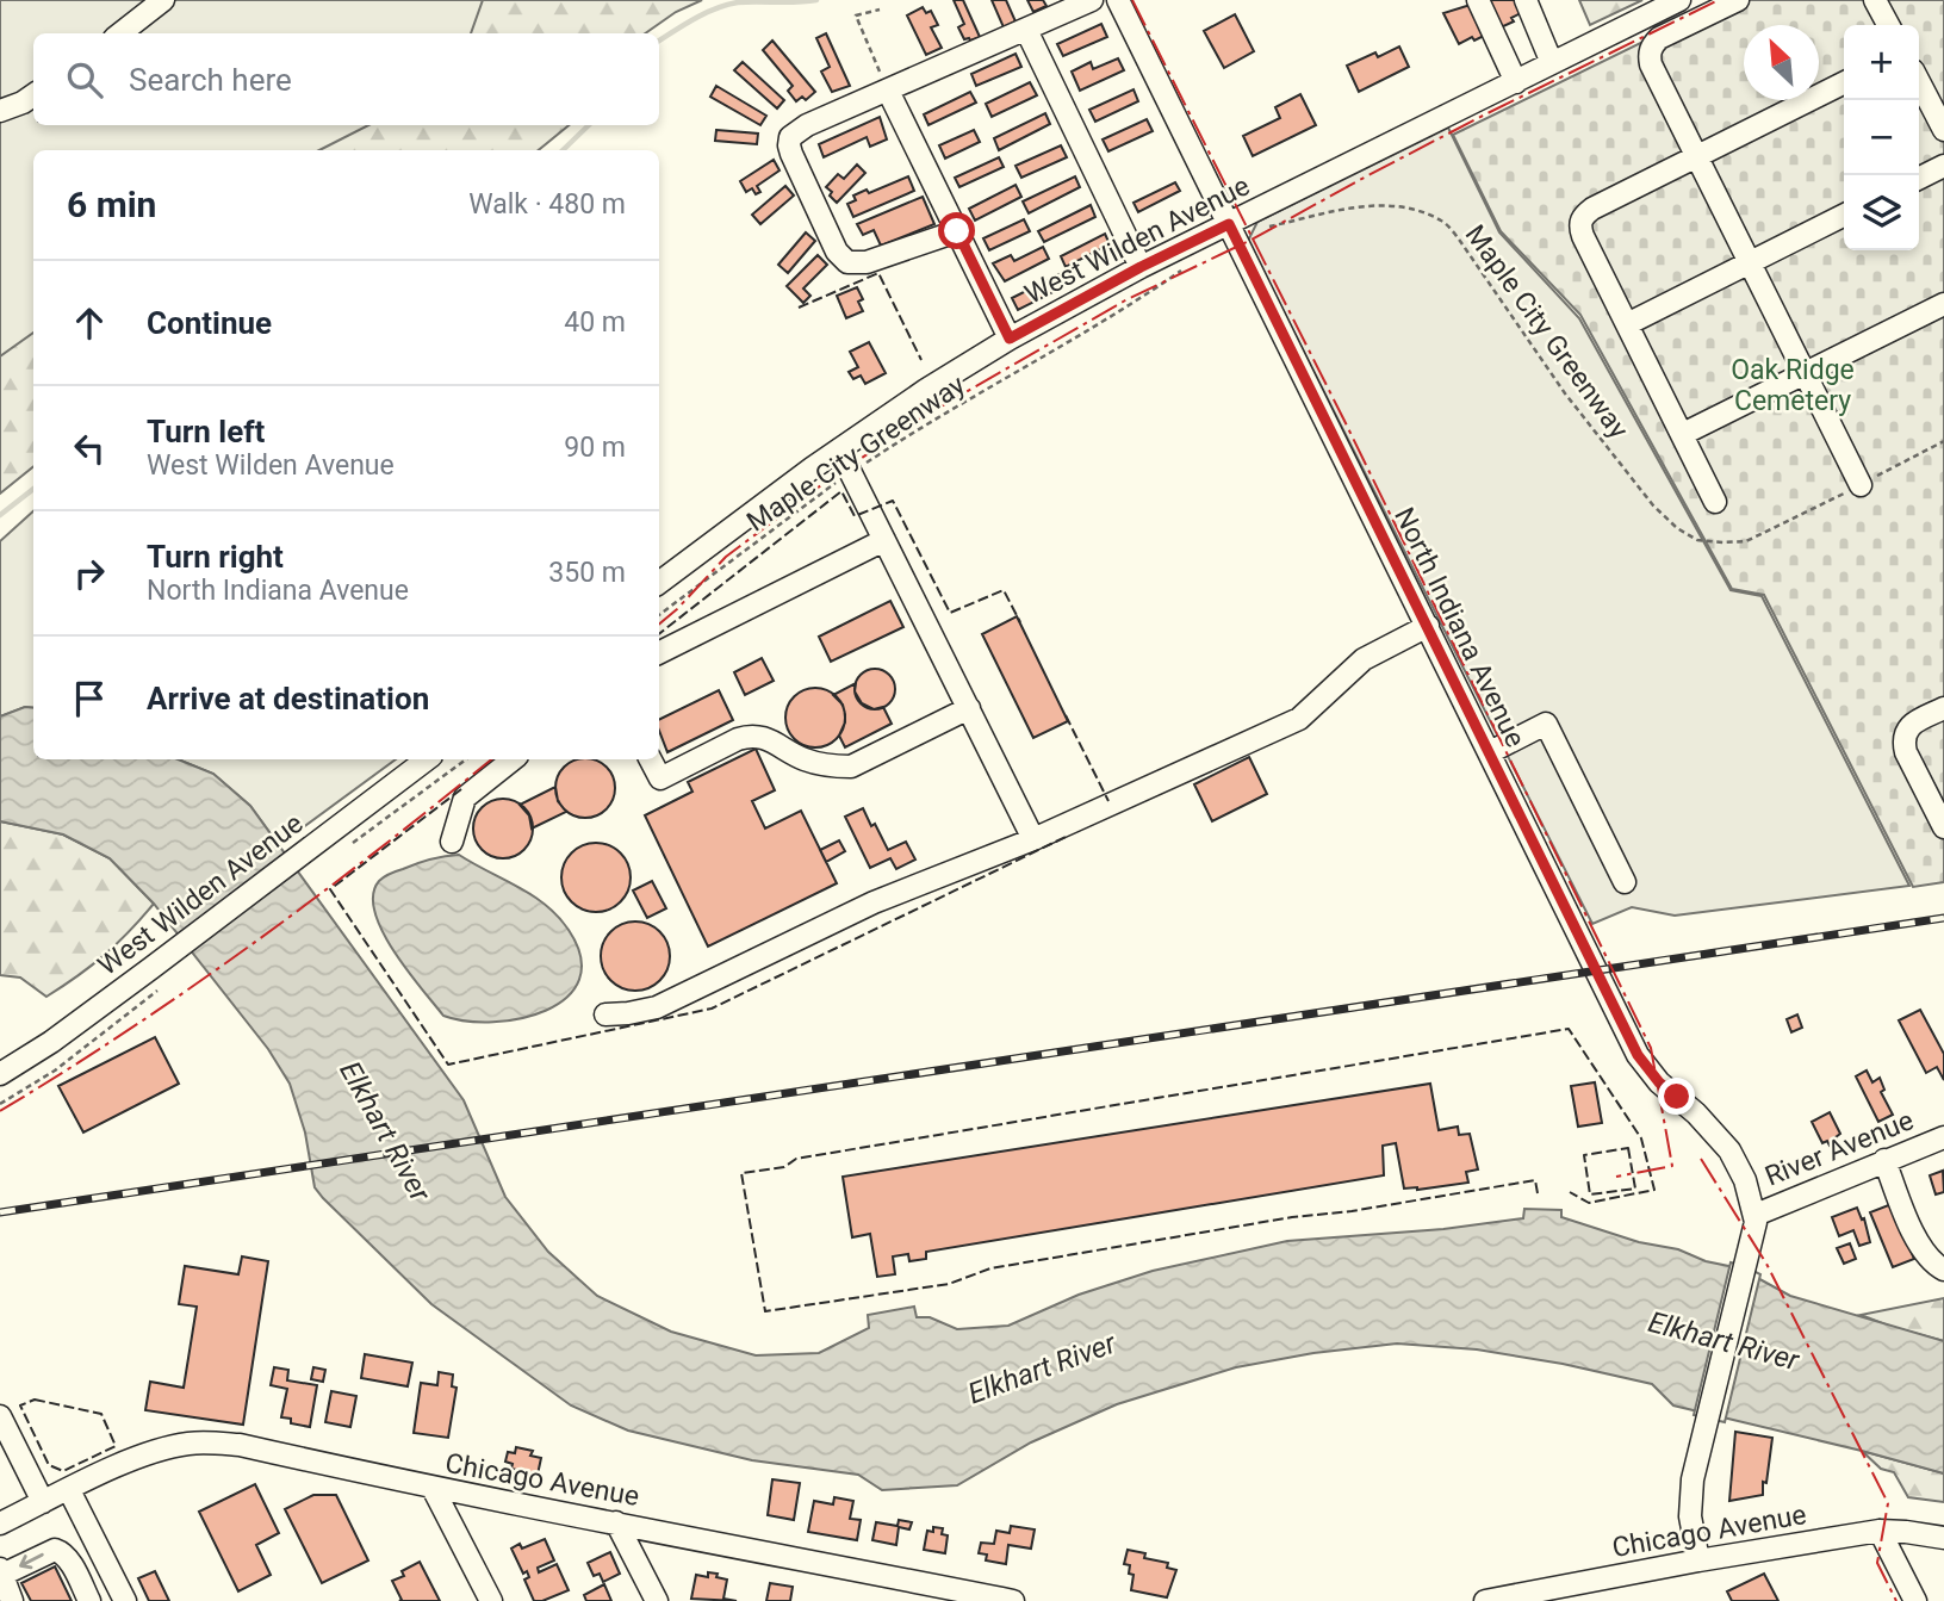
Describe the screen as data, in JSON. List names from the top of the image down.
{
  "streets": {
    "street": [
      "West Wilden Avenue",
      "North Indiana Avenue",
      "River Avenue",
      "Chicago Avenue"
    ],
    "path": ["Maple City Greenway"]
  },
  "crossings": [
    ["West Wilden Avenue", "Maple City Greenway"],
    ["West Wilden Avenue", "North Indiana Avenue"],
    ["Maple City Greenway", "North Indiana Avenue"],
    ["North Indiana Avenue", "River Avenue"],
    ["North Indiana Avenue", "Chicago Avenue"]
  ],
  "water": ["Elkhart River"],
  "parks": ["Oak Ridge Cemetery"],
  "north": "top left",
  "page": {
    "map_buttons": ["+", "−"],
    "search": "Search here",
    "heading": ["6 min", "Walk · 480 m"],
    "list": [
      ["Continue", "40 m"],
      ["Turn left", "West Wilden Avenue", "90 m"],
      ["Turn right", "North Indiana Avenue", "350 m"],
      "Arrive at destination"
    ]
  }
}
